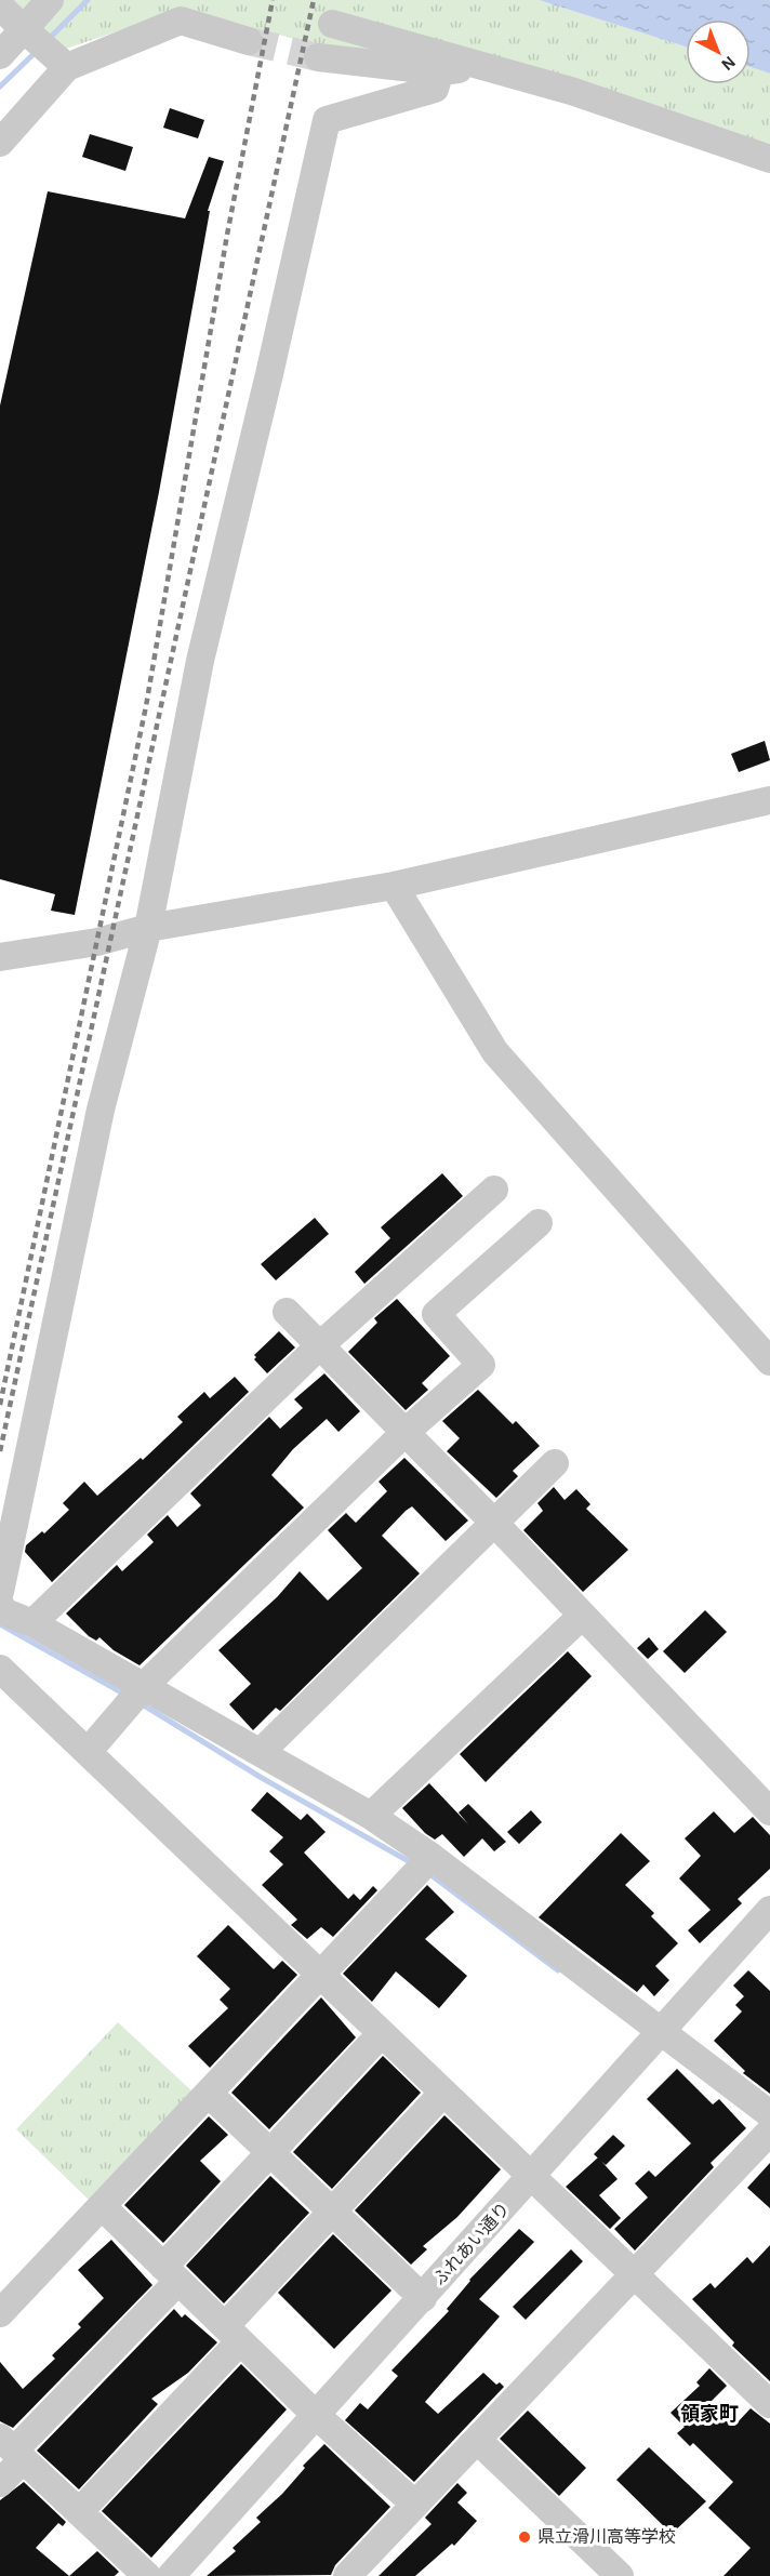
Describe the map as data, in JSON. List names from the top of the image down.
{
  "streets": {
    "street": ["ふれあい通り"]
  },
  "districts": ["領家町"],
  "places": ["県立滑川高等学校"],
  "north": "bottom right"
}
